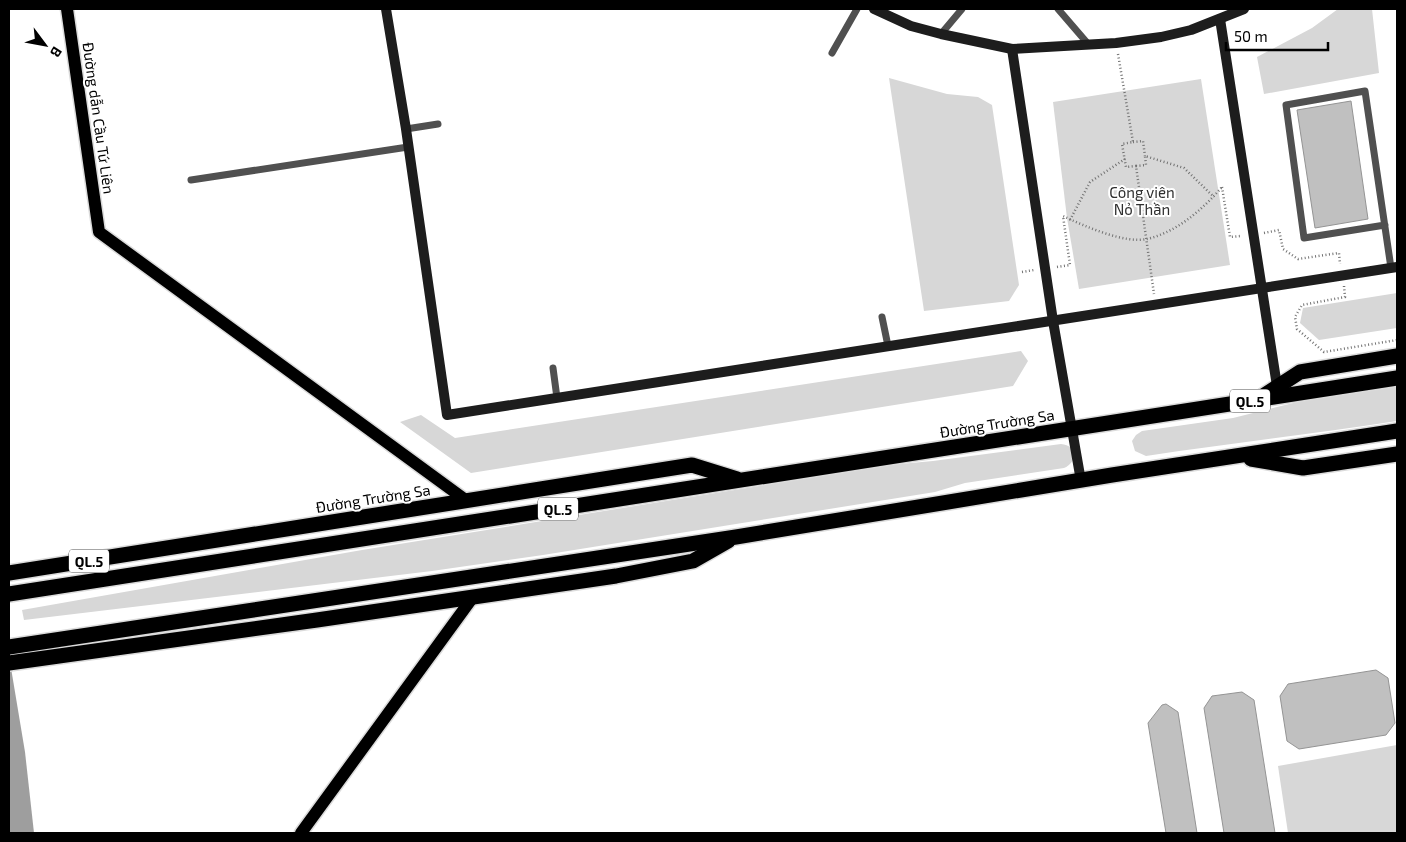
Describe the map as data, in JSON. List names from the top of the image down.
{
  "streets": {
    "highway": ["QL.5", "Đường Trường Sa"],
    "main road": ["Đường dẫn Cầu Tứ Liên"]
  },
  "crossings": [
    ["Đường dẫn Cầu Tứ Liên", "Đường Trường Sa"]
  ],
  "parks": ["Công viên Nỏ Thần"],
  "scale_bar": "50 m",
  "north": "bottom right"
}
